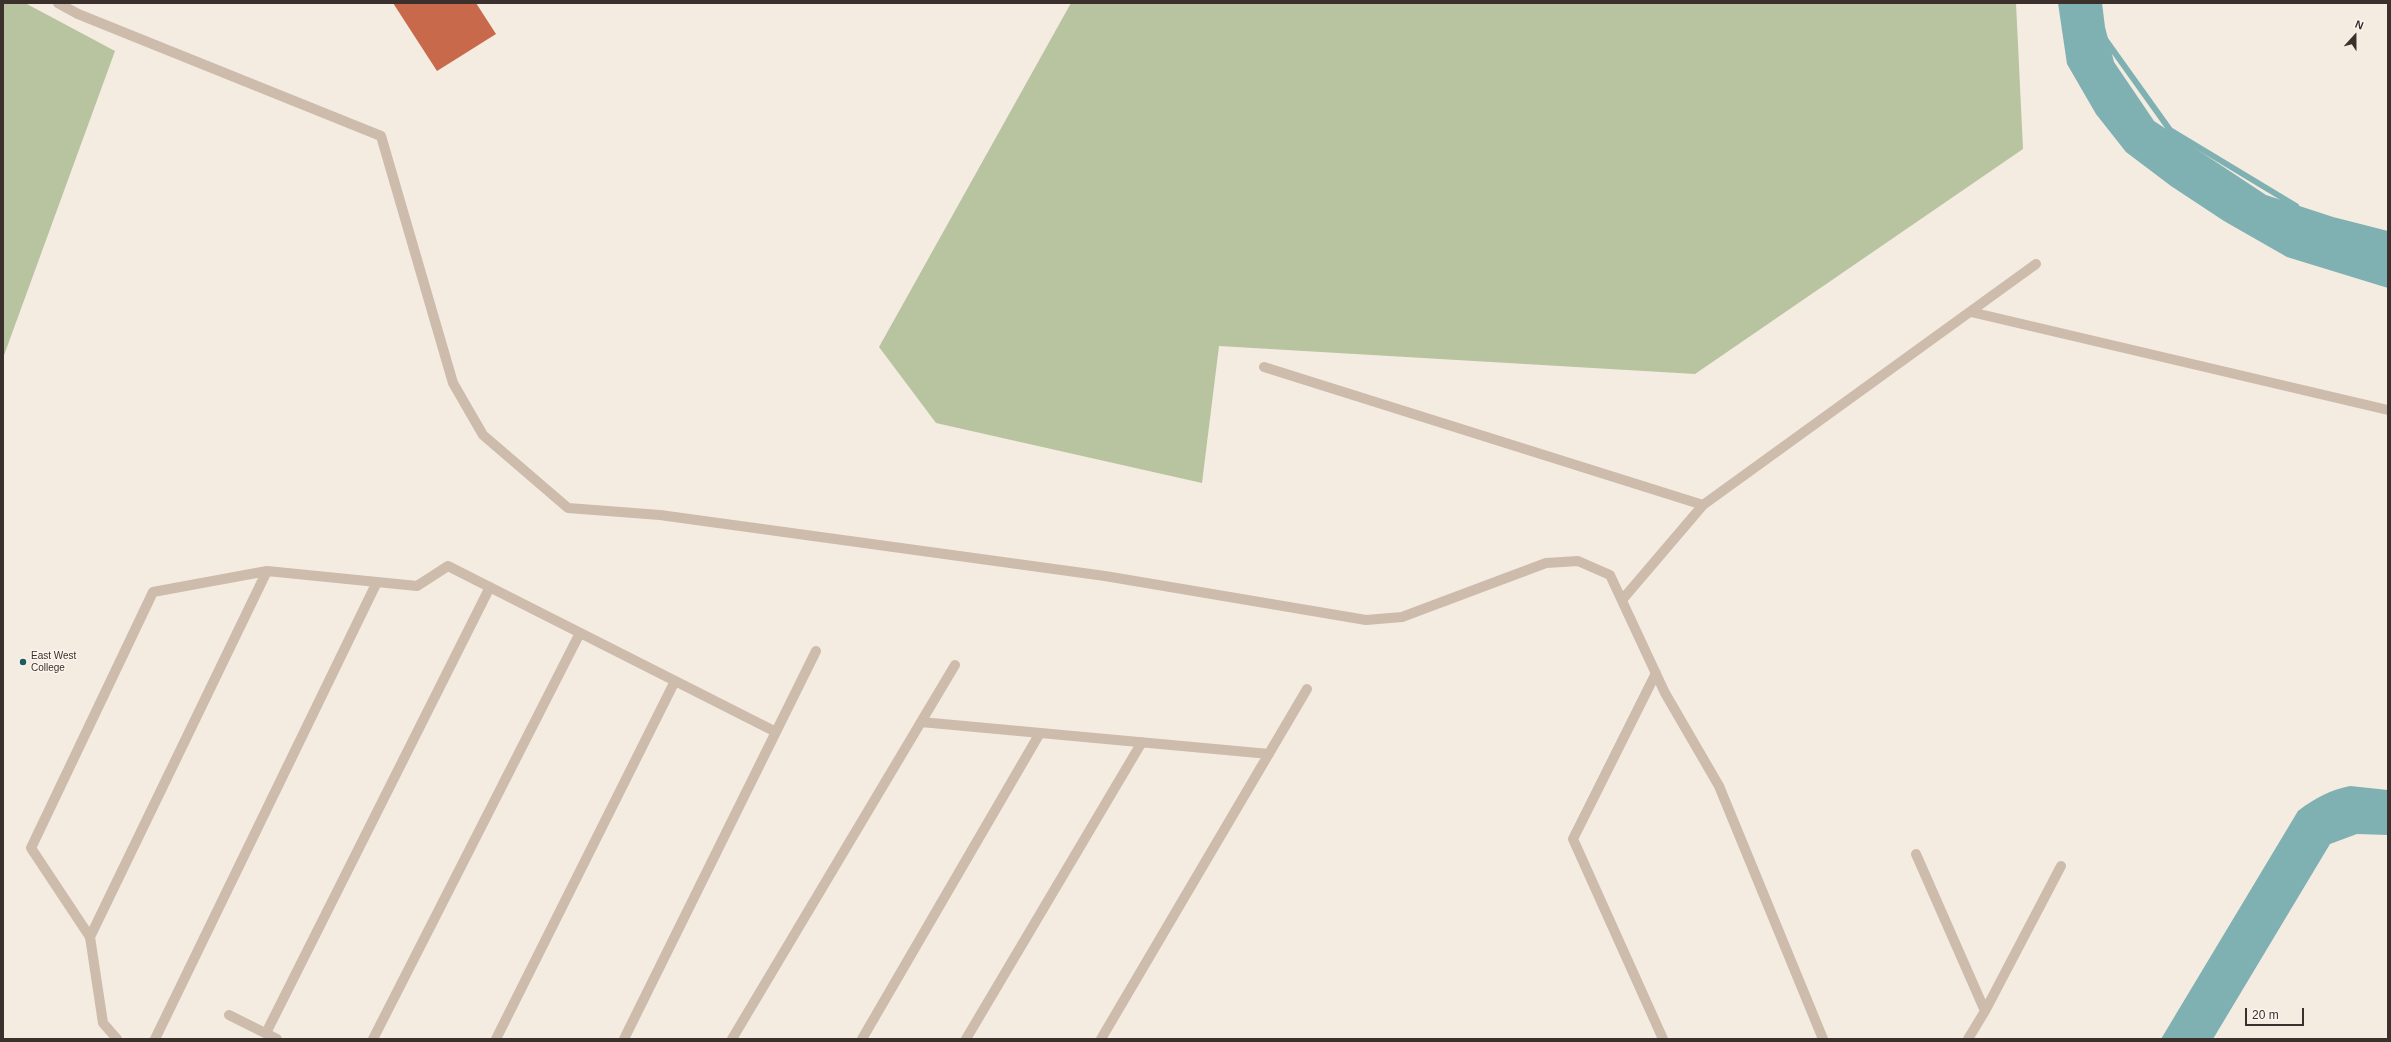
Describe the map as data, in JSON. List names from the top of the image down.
{
  "places": ["East West College"],
  "scale_bar": "20 m",
  "north": "top"
}
